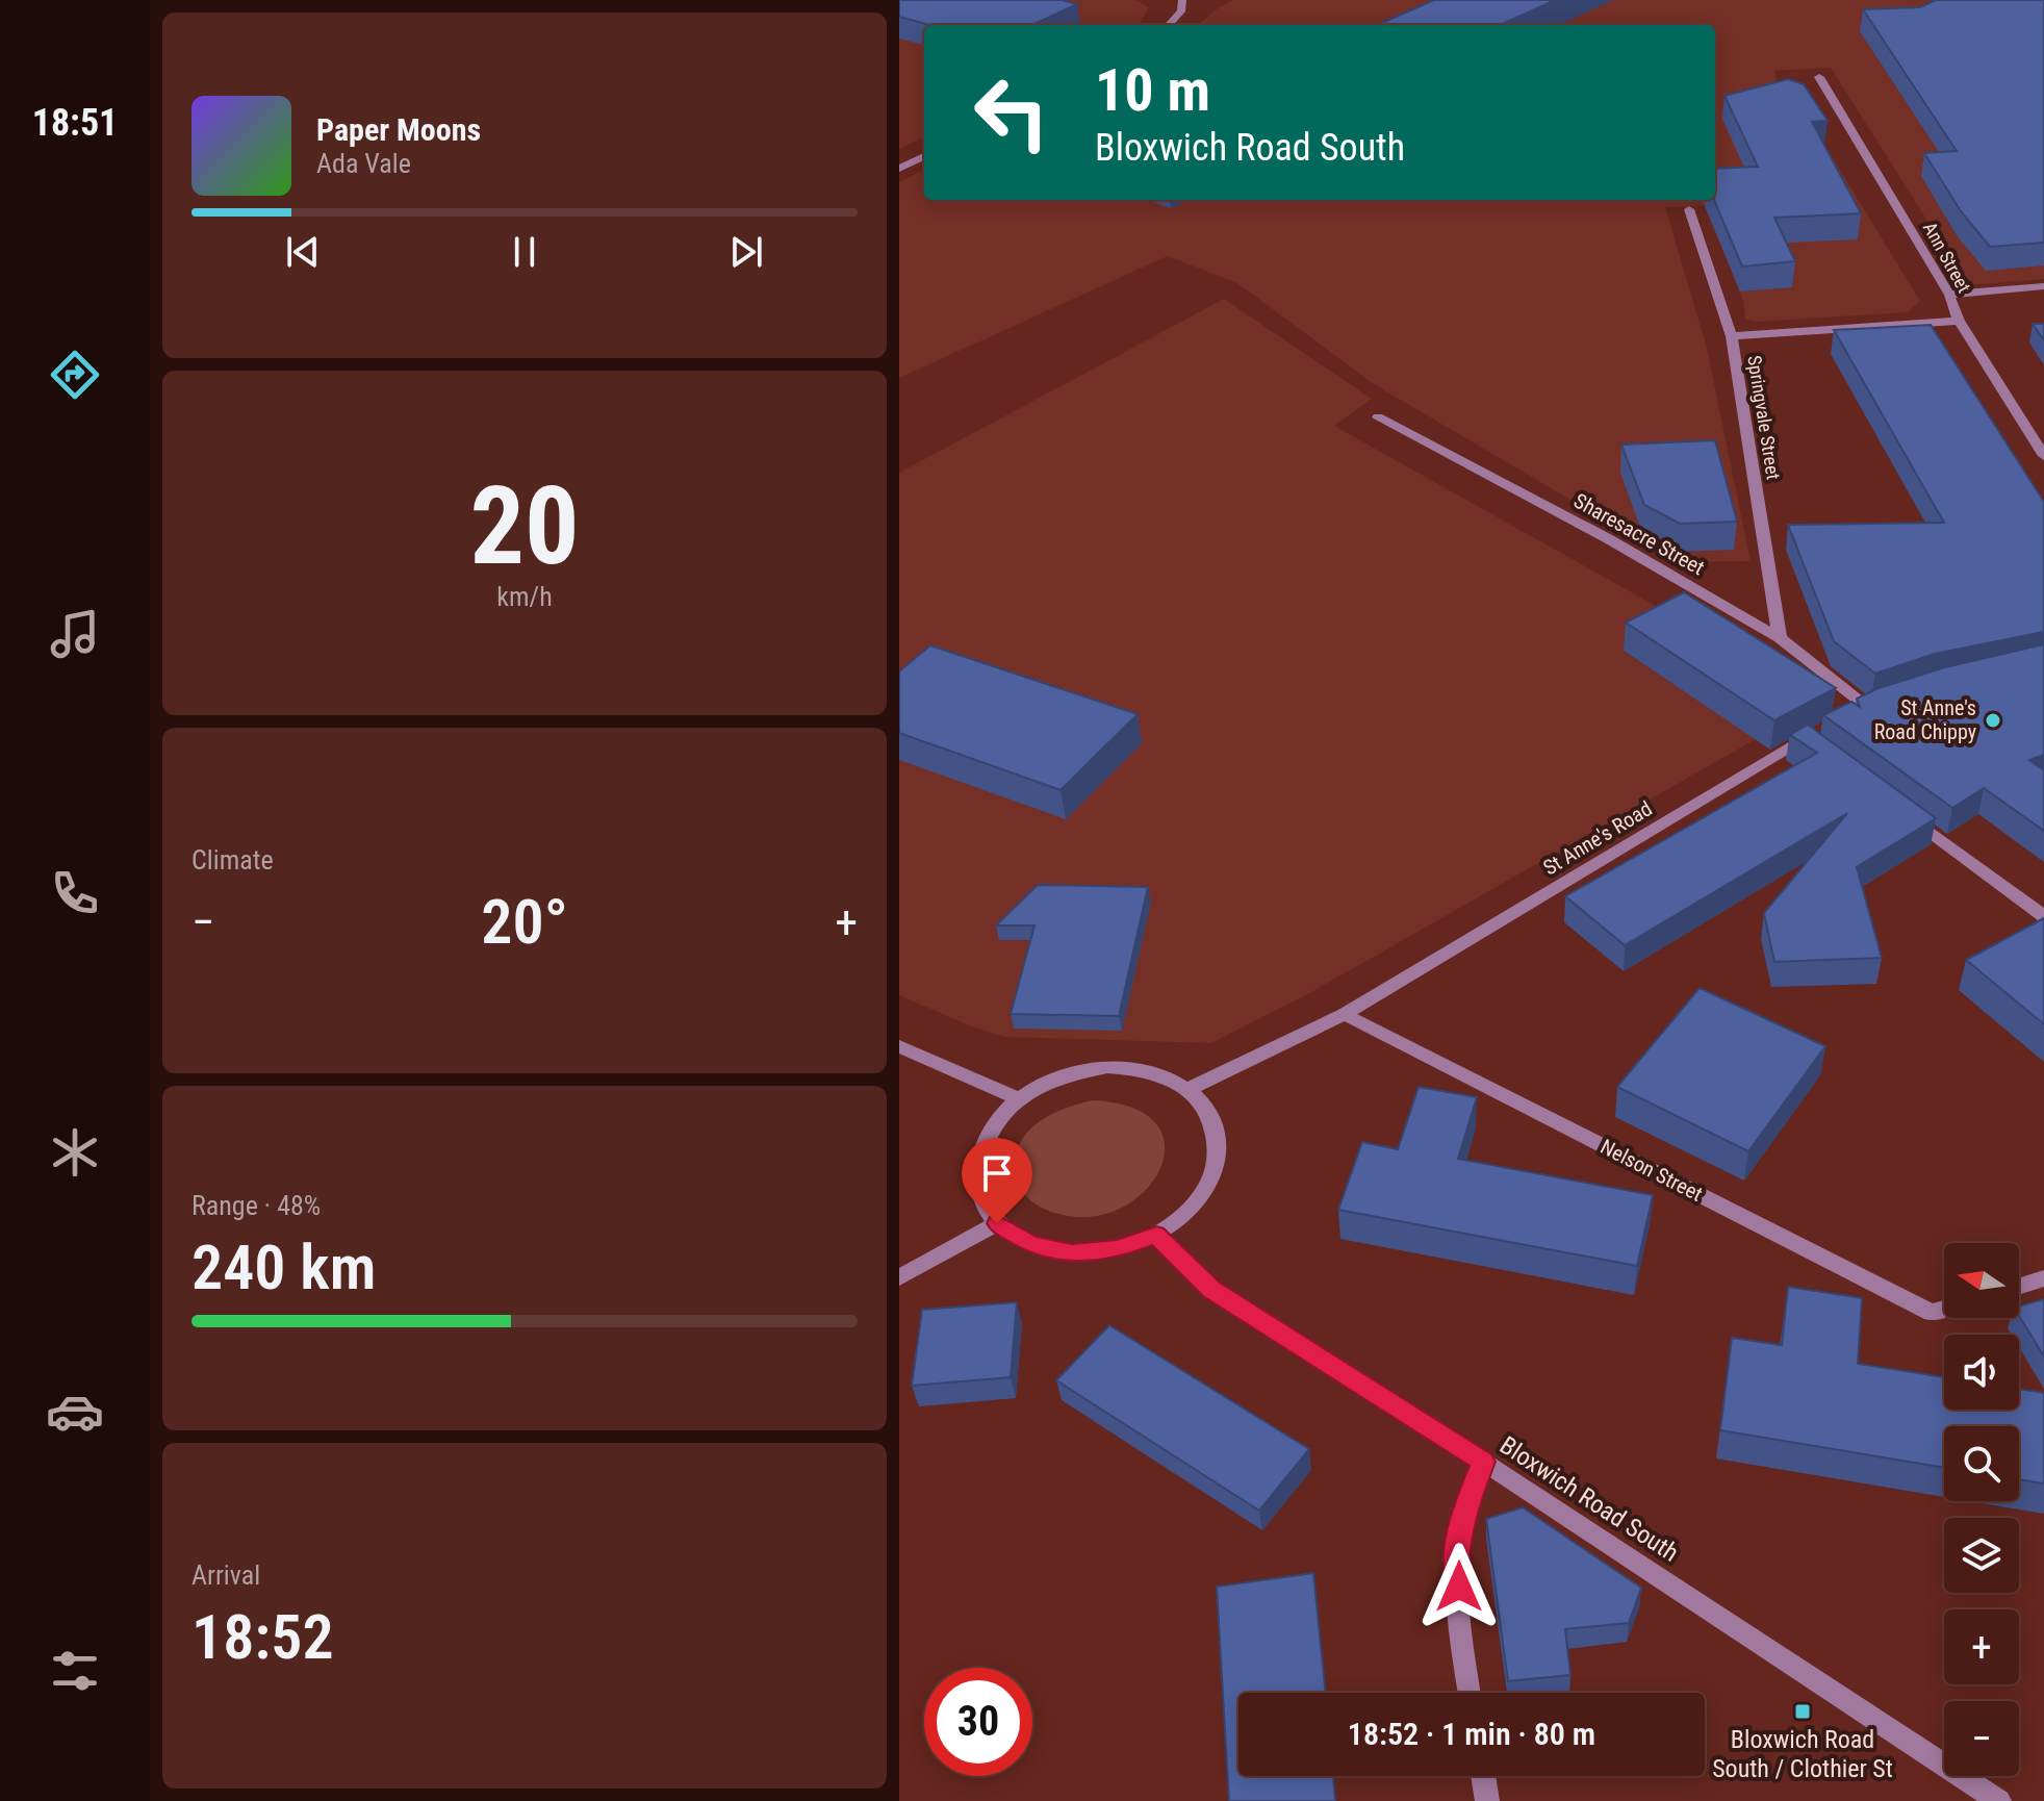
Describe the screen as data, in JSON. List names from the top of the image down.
{
  "streets": {
    "street": [
      "Ann Street",
      "Springvale Street",
      "Sharesacre Street",
      "St Anne's Road",
      "Nelson Street",
      "Bloxwich Road South"
    ]
  },
  "crossings": [
    ["Springvale Street", "Sharesacre Street"],
    ["St Anne's Road", "Nelson Street"],
    ["St Anne's Road", "Bloxwich Road South"]
  ],
  "places": {
    "other": ["St Anne's Road Chippy"],
    "transit": ["Bloxwich Road South / Clothier St"]
  },
  "north": "left",
  "page": {
    "tabs": "18:51",
    "turn": ["10 m", "Bloxwich Road South"],
    "song": ["Paper Moons", "Ada Vale"],
    "tile": [
      ["20", "km/h"],
      "Climate",
      ["Range · 48%", "240 km"],
      ["Arrival", "18:52"]
    ],
    "heat": ["−", "20°", "+"],
    "map_buttons": ["+", "−"],
    "limit": "30",
    "trip": "18:52 · 1 min · 80 m"
  }
}
